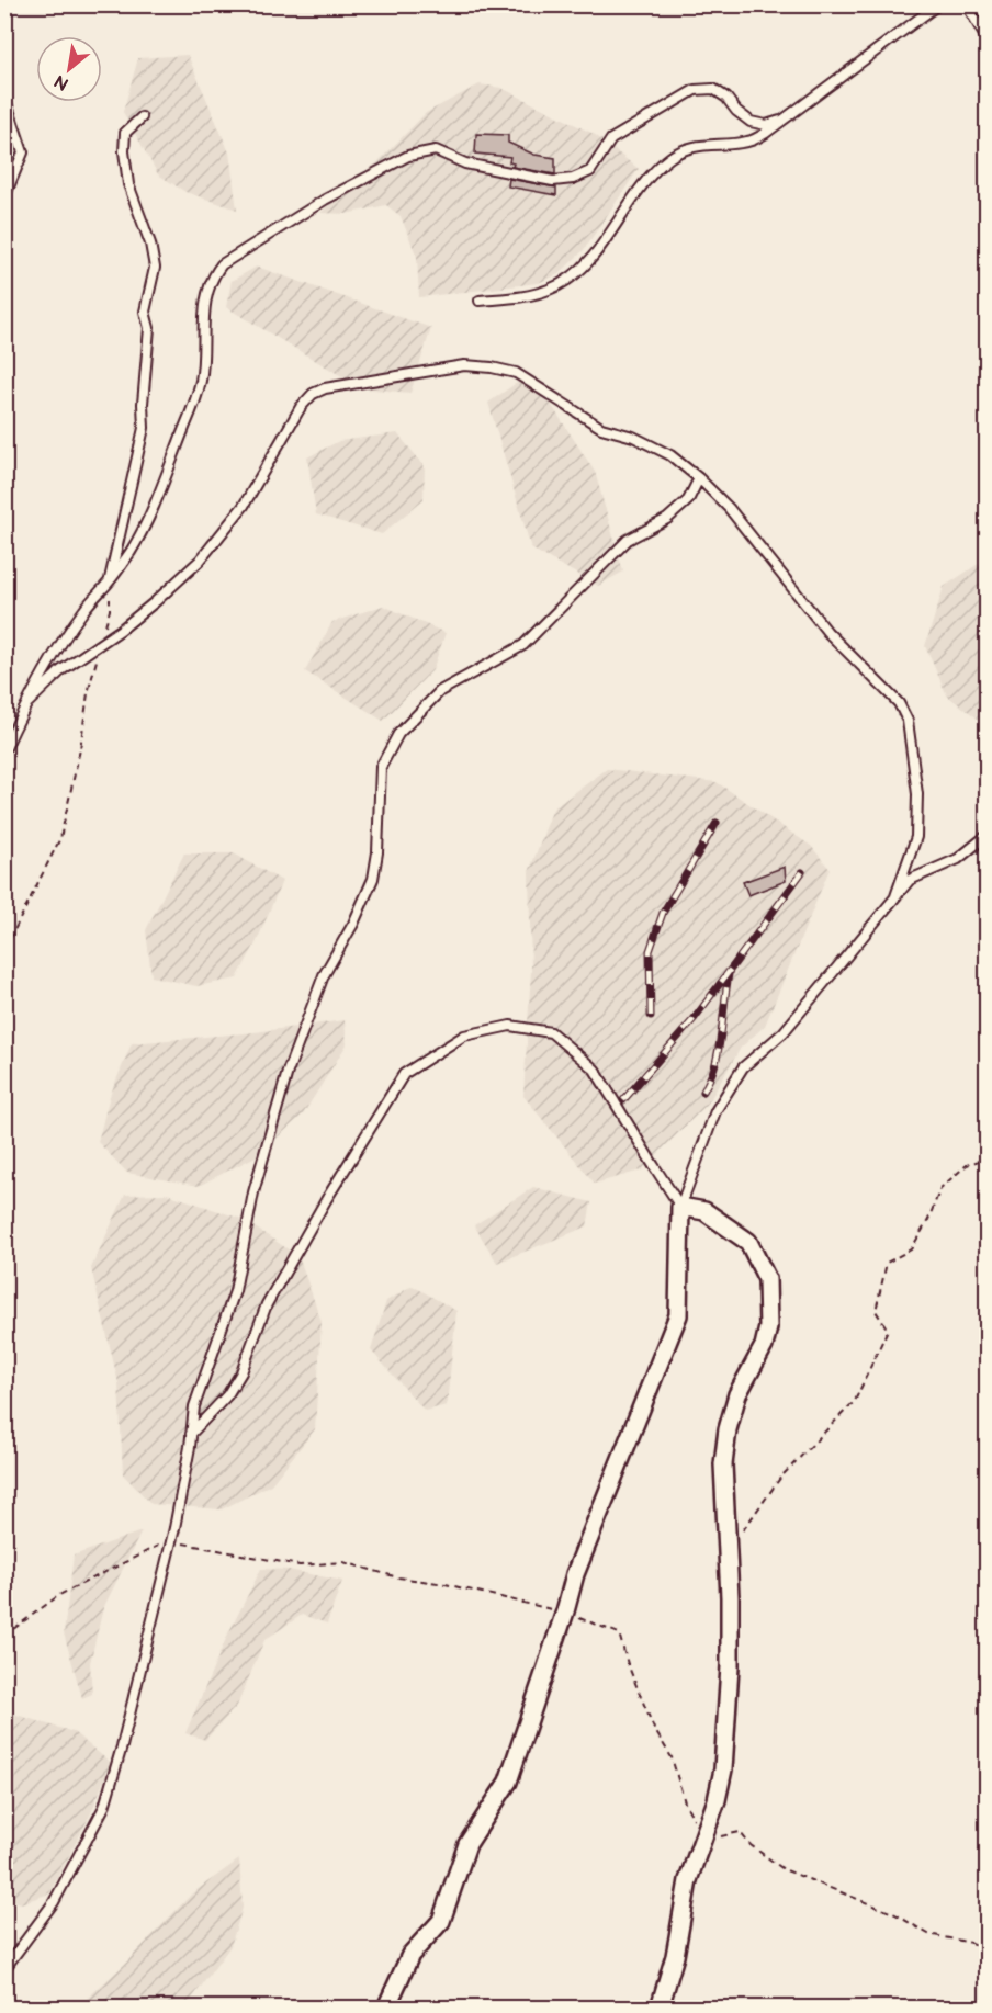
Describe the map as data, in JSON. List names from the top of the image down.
{
  "north": "bottom left"
}
